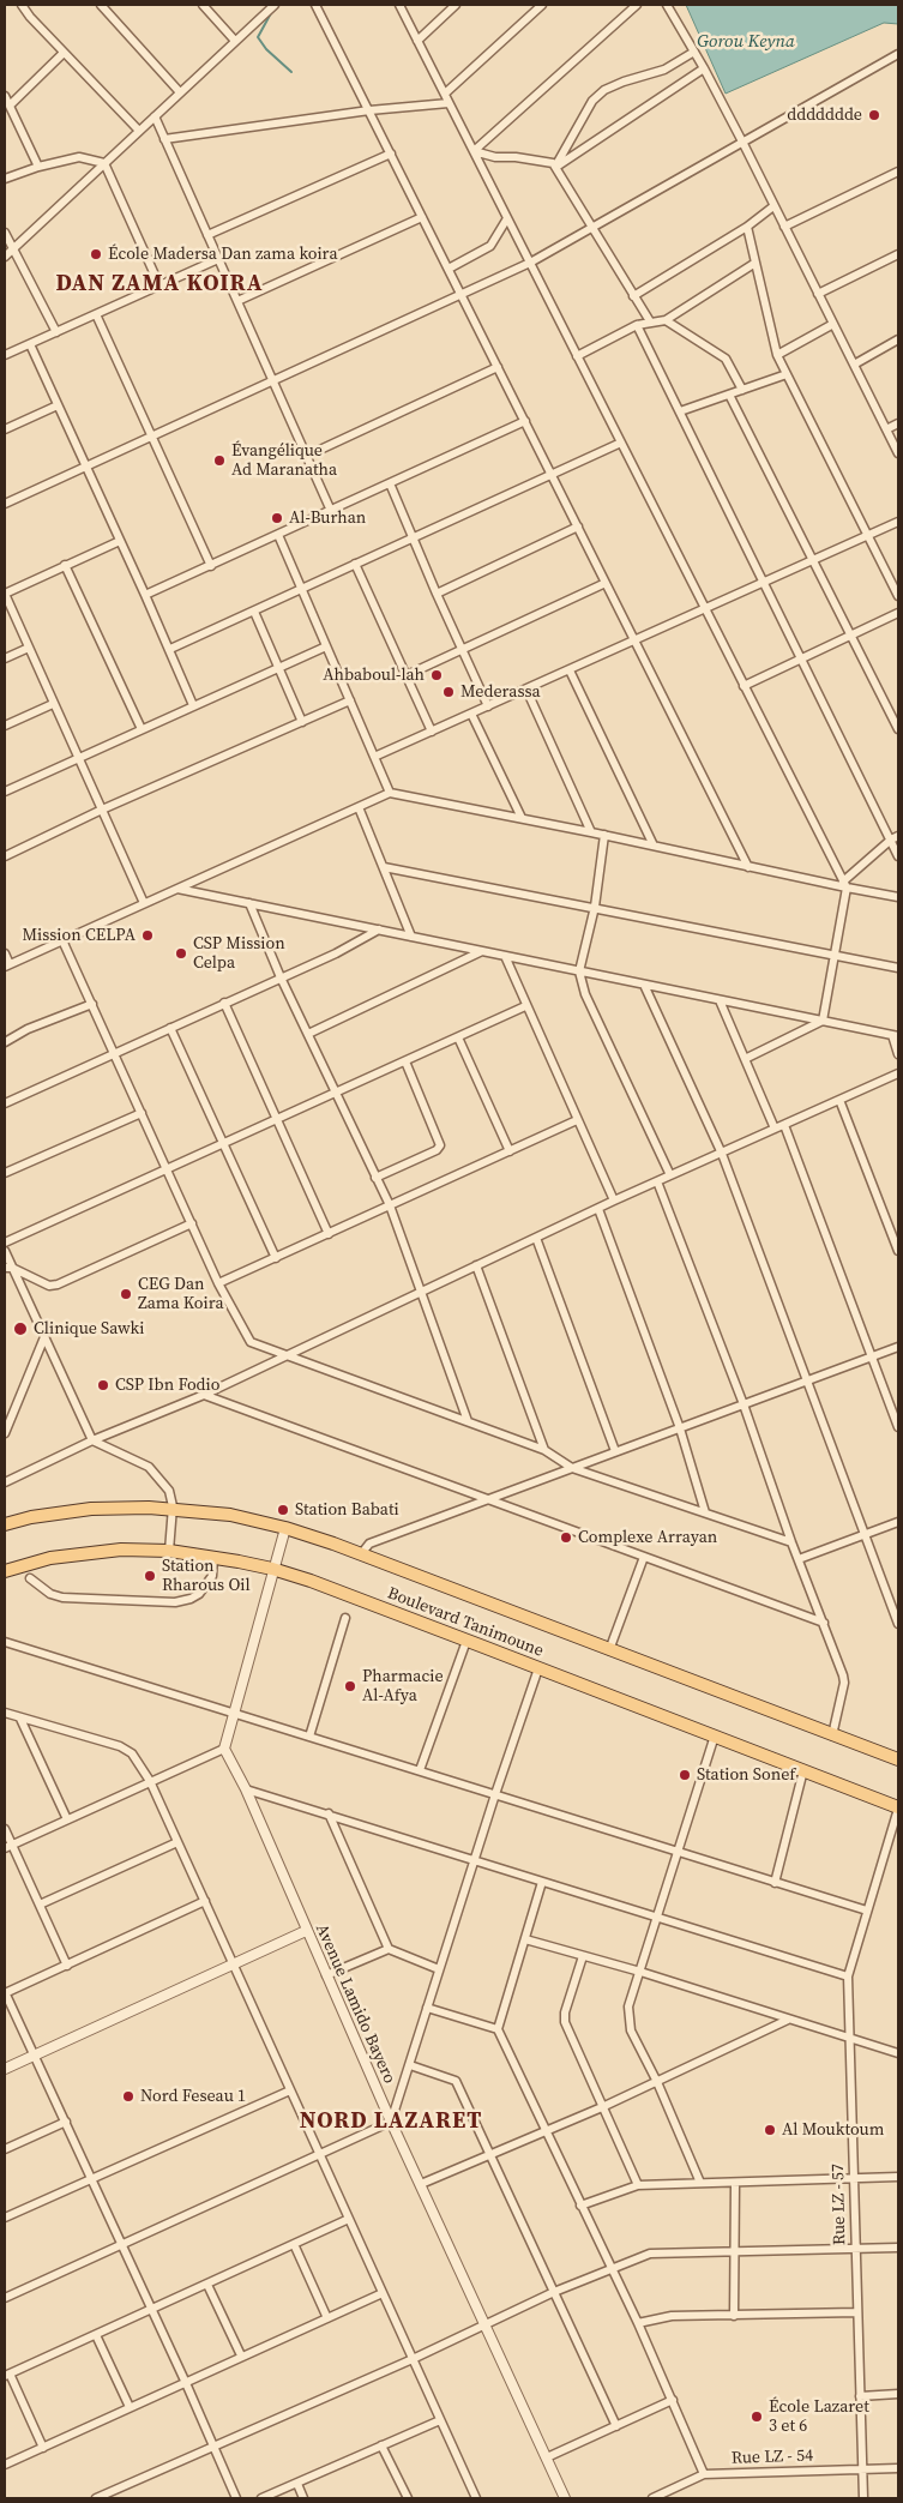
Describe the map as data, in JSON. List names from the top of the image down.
{
  "streets": {
    "main road": ["Boulevard Tanimoune"],
    "street": ["Avenue Lamido Bayero", "Rue LZ - 57", "Rue LZ - 54"]
  },
  "crossings": [
    ["Boulevard Tanimoune", "Rue LZ - 57"],
    ["Rue LZ - 57", "Rue LZ - 54"]
  ],
  "districts": ["DAN ZAMA KOIRA", "NORD LAZARET"],
  "water": ["Gorou Keyna"],
  "places": [
    "ddddddde",
    "École Madersa Dan zama koira",
    "Évangélique Ad Maranatha",
    "Al-Burhan",
    "Ahbaboul-lah",
    "Mederassa",
    "Mission CELPA",
    "CSP Mission Celpa",
    "CEG Dan Zama Koira",
    "Clinique Sawki",
    "CSP Ibn Fodio",
    "Station Babati",
    "Complexe Arrayan",
    "Station Rharous Oil",
    "Pharmacie Al-Afya",
    "Station Sonef",
    "Nord Feseau 1",
    "Al Mouktoum",
    "École Lazaret 3 et 6"
  ]
}
